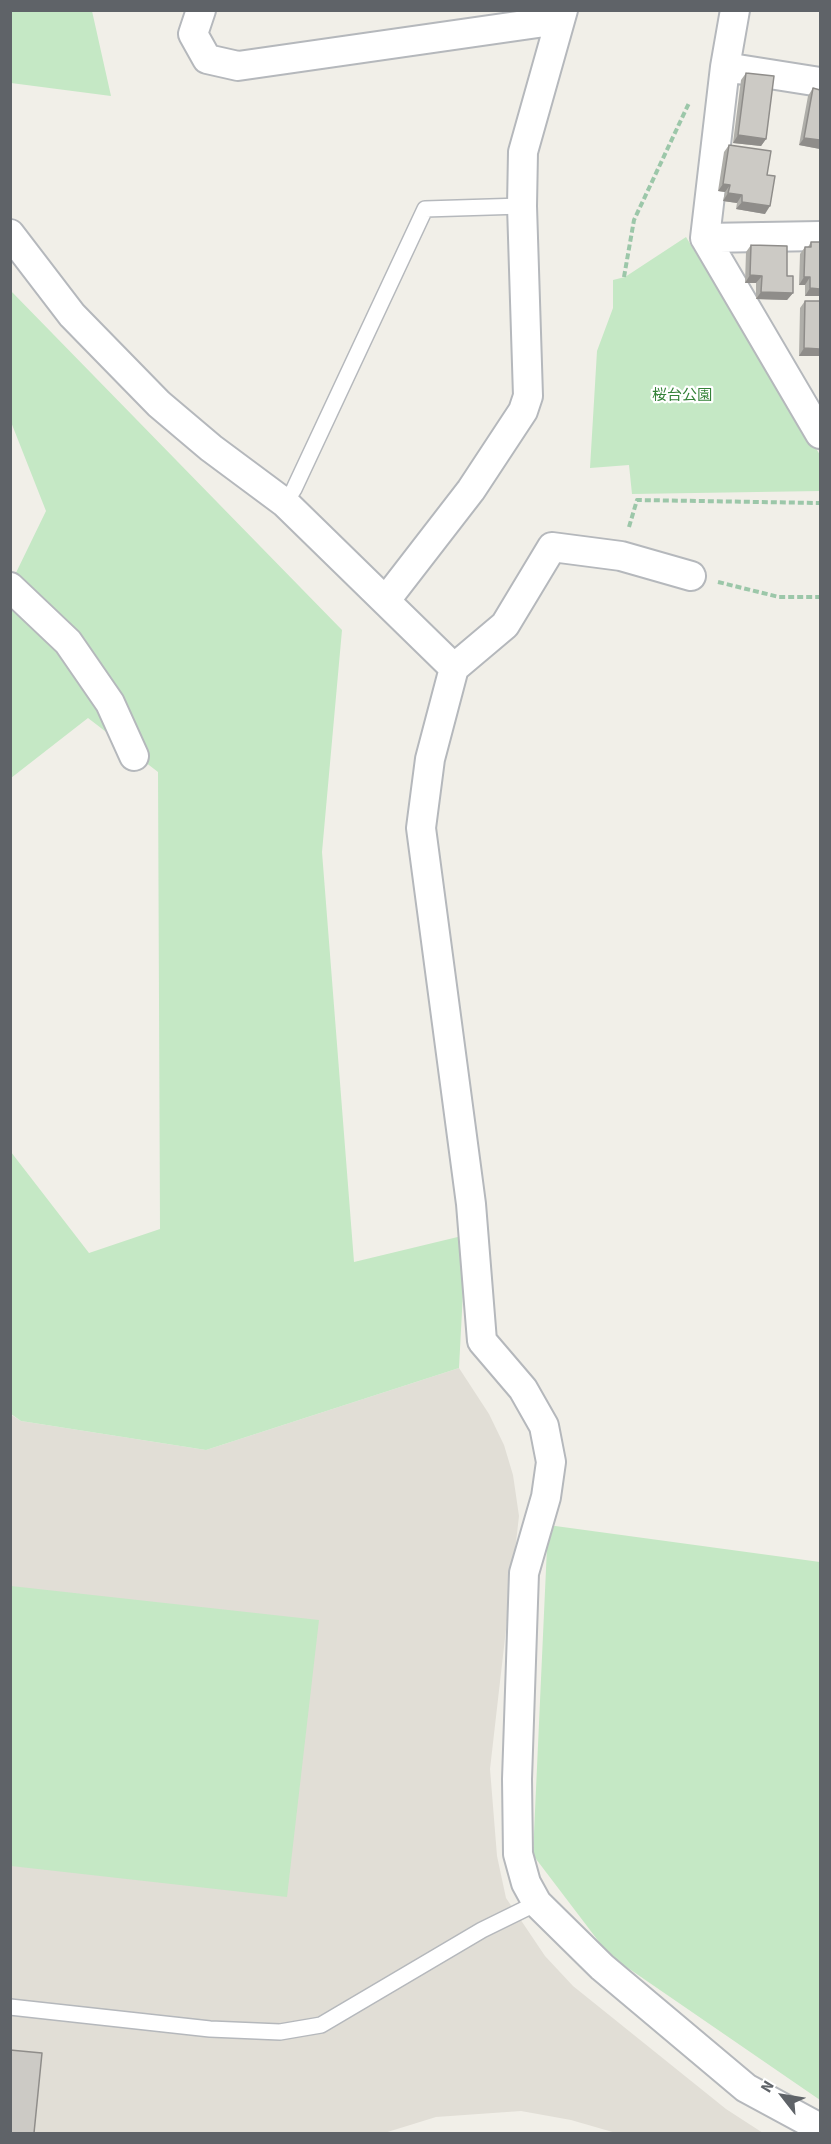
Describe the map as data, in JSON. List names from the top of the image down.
{
  "parks": ["桜台公園"],
  "north": "top left"
}
